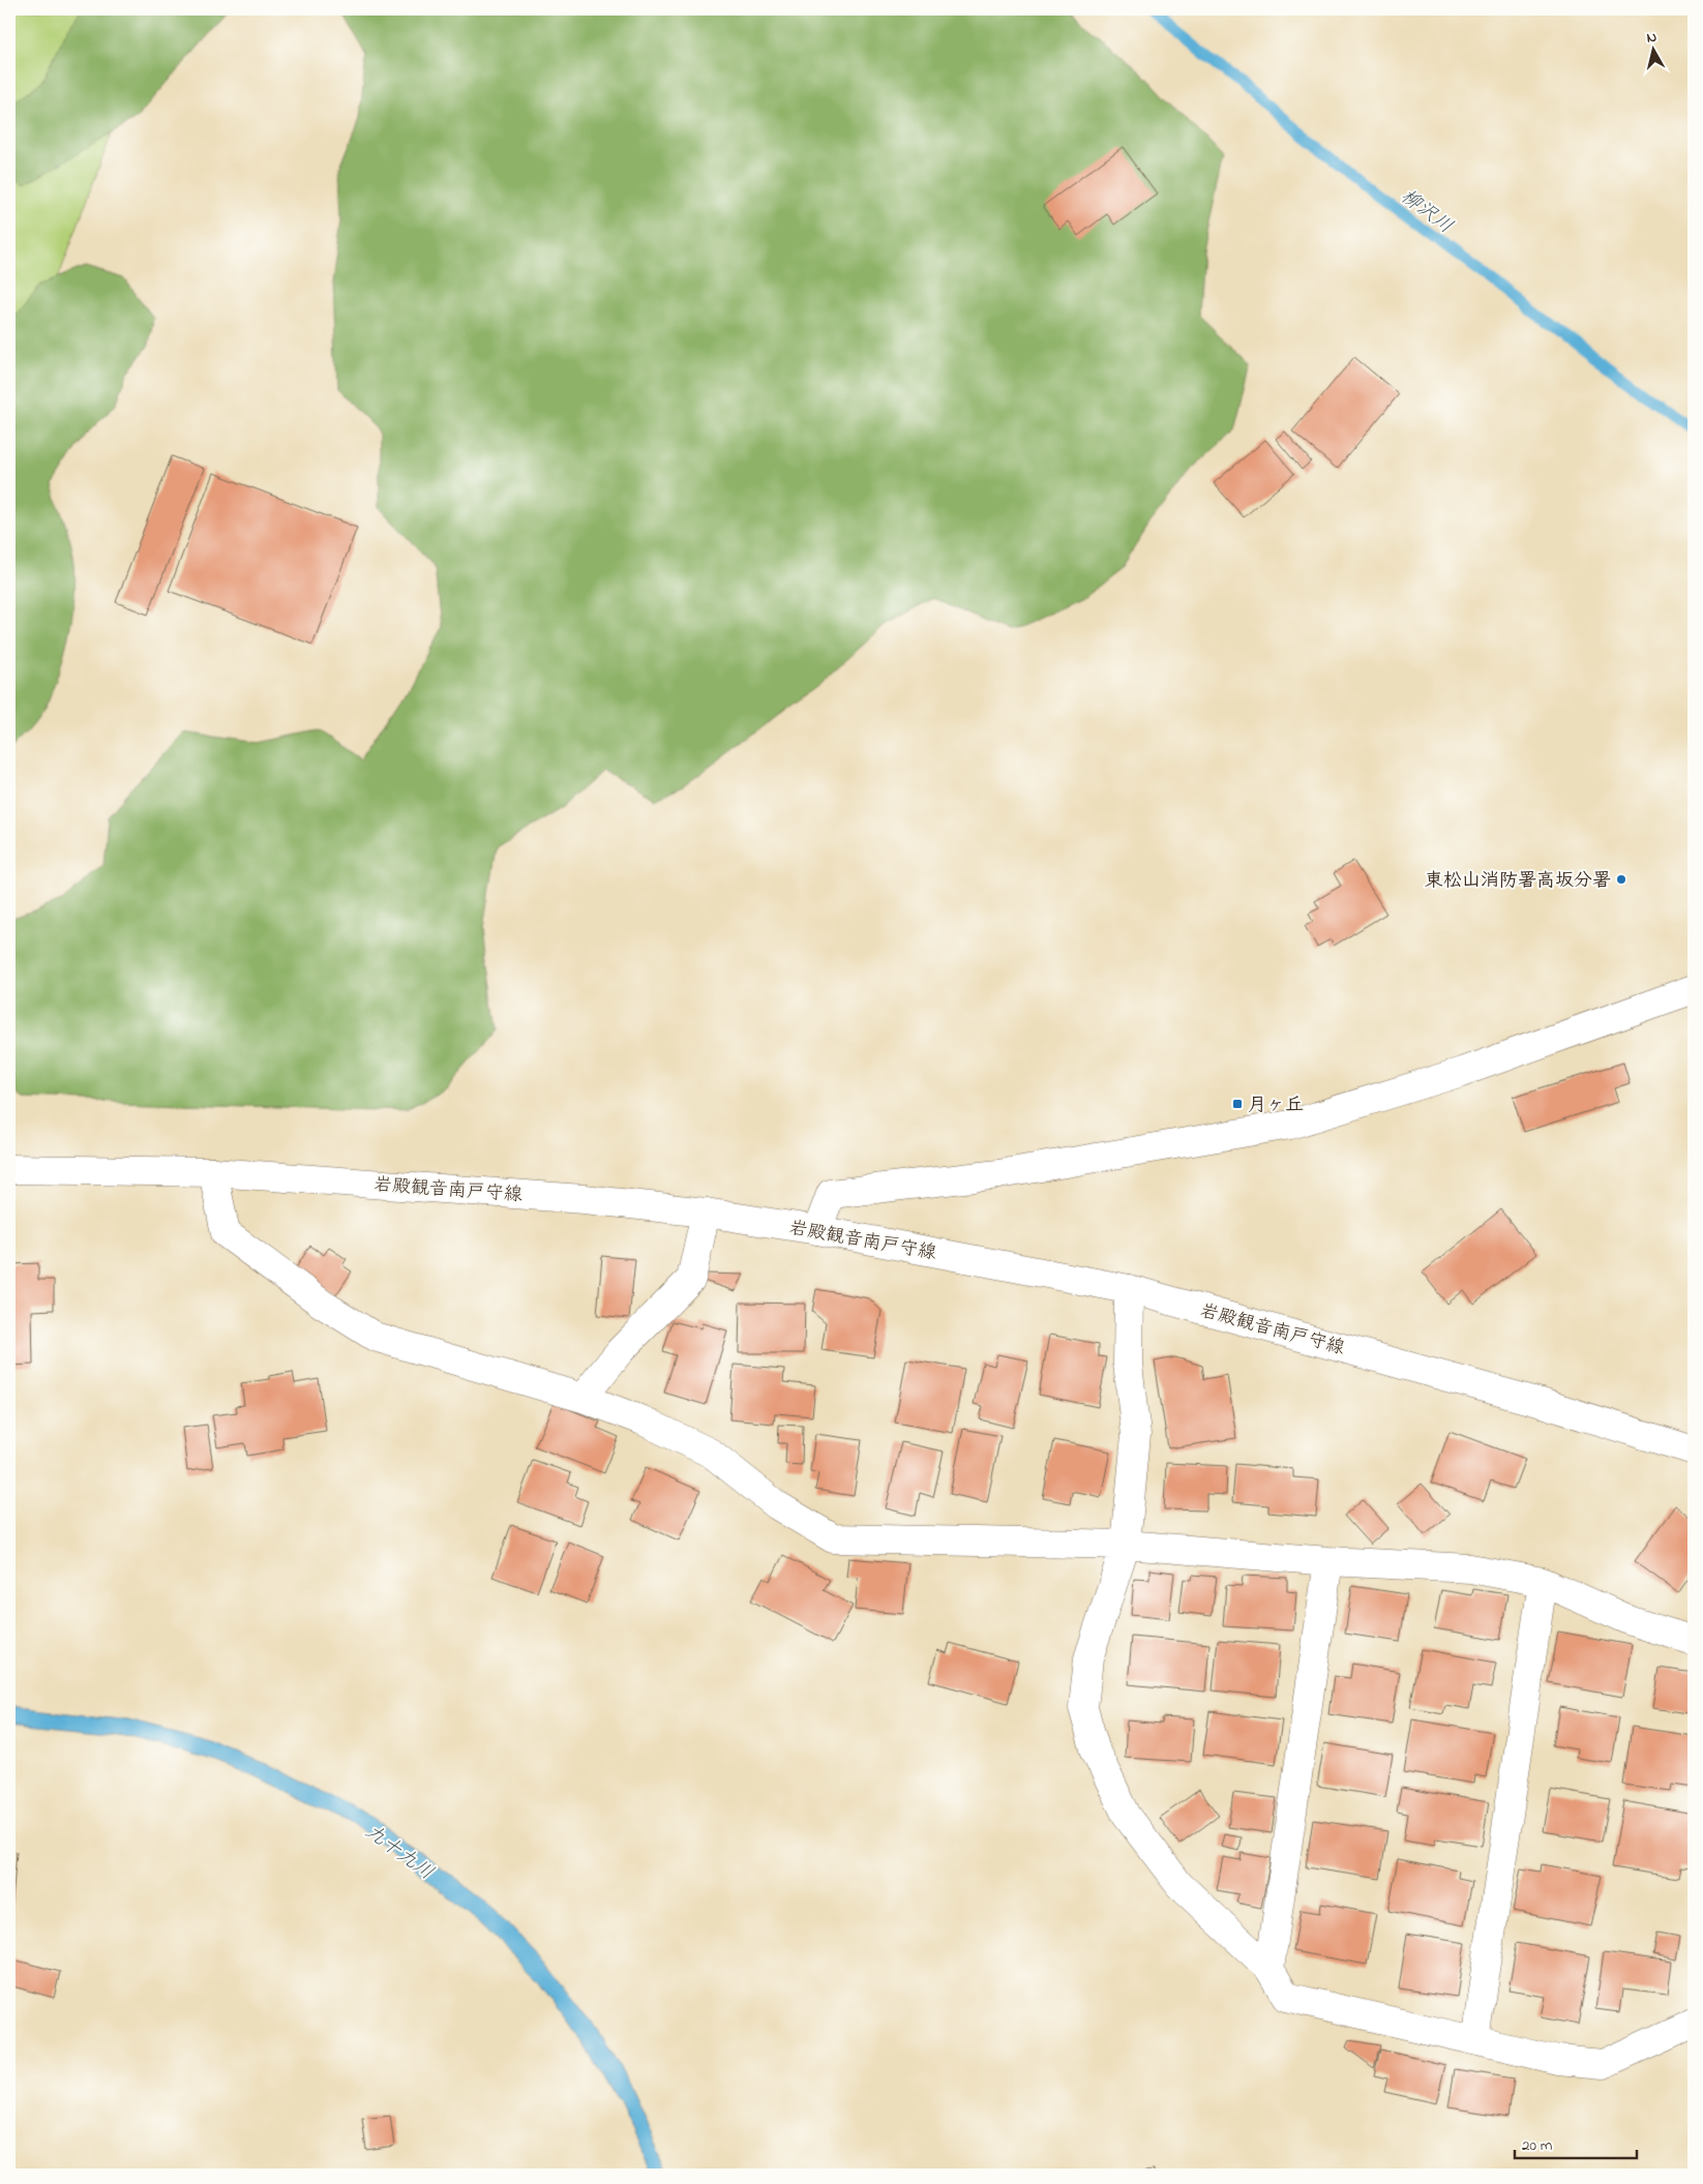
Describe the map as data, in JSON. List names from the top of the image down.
{
  "streets": {
    "street": ["岩殿観音南戸守線"]
  },
  "water": ["柳沢川", "九十九川"],
  "places": {
    "other": ["東松山消防署高坂分署"],
    "transit": ["月ヶ丘"]
  },
  "scale_bar": "20 m",
  "north": "top"
}
